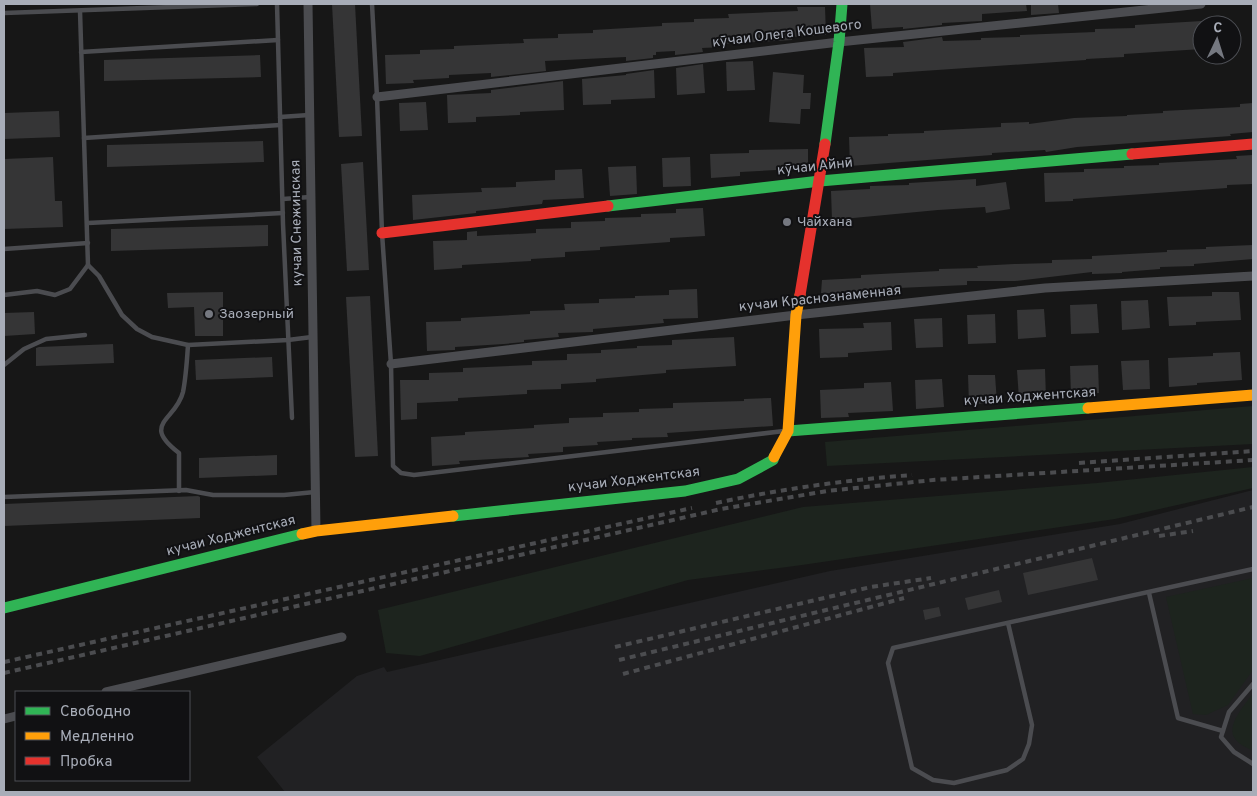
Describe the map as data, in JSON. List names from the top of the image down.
{
  "streets": {
    "main road": ["кӯчаи Айнӣ", "кучаи Ходжентская"],
    "street": ["кӯчаи Олега Кошевого", "кучаи Снежинская", "кучаи Краснознаменная"]
  },
  "crossings": [
    ["кучаи Снежинская", "кучаи Ходжентская"]
  ],
  "places": ["Чайхана", "Заозерный"],
  "legend": ["Свободно", "Медленно", "Пробка"],
  "north": "top"
}
